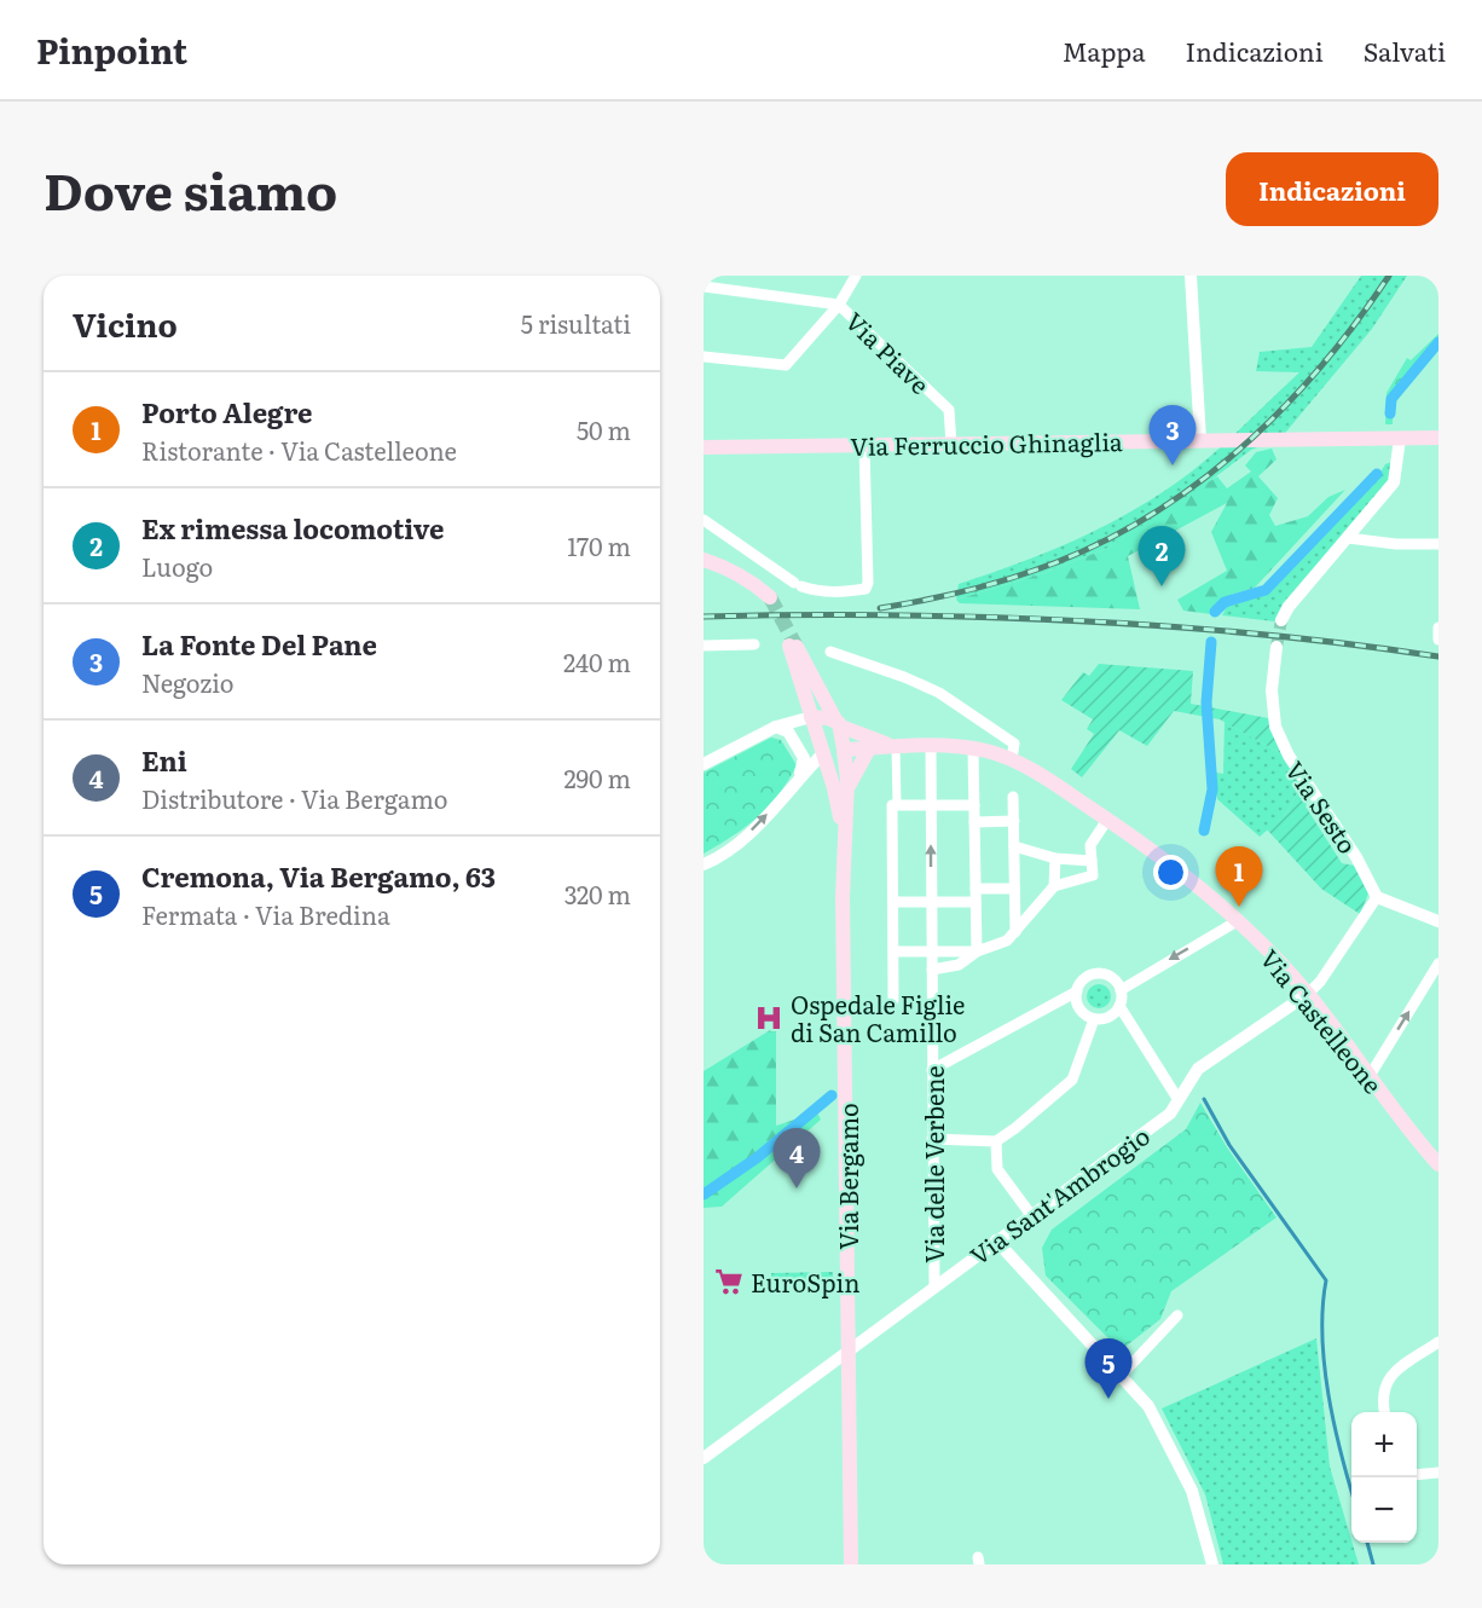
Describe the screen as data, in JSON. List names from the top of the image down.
{
  "streets": {
    "main road": ["Via Ferruccio Ghinaglia", "Via Castelleone", "Via Bergamo"],
    "street": [
      "Via Piave",
      "Via Sesto",
      "Via delle Verbene",
      "Via Sant'Ambrogio"
    ]
  },
  "crossings": [
    ["Via Piave", "Via Ferruccio Ghinaglia"],
    ["Via Sesto", "Via Sant'Ambrogio"],
    ["Via Castelleone", "Via delle Verbene"],
    ["Via Castelleone", "Via Bergamo"],
    ["Via Castelleone", "Via Sant'Ambrogio"],
    ["Via delle Verbene", "Via Sant'Ambrogio"],
    ["Via Bergamo", "Via Sant'Ambrogio"]
  ],
  "places": {
    "hospital": ["Ospedale Figlie di San Camillo"],
    "supermarket": ["EuroSpin"]
  },
  "page": {
    "header": "Pinpoint",
    "nav": ["Mappa", "Indicazioni", "Salvati"],
    "title": "Dove siamo",
    "buttons": "Indicazioni",
    "heading": ["Vicino", "5 risultati"],
    "list": [
      {
        "mark": "1",
        "name": "Porto Alegre",
        "note": "Ristorante · Via Castelleone",
        "value": "50 m"
      },
      {
        "mark": "2",
        "name": "Ex rimessa locomotive",
        "note": "Luogo",
        "value": "170 m"
      },
      {
        "mark": "3",
        "name": "La Fonte Del Pane",
        "note": "Negozio",
        "value": "240 m"
      },
      {
        "mark": "4",
        "name": "Eni",
        "note": "Distributore · Via Bergamo",
        "value": "290 m"
      },
      {
        "mark": "5",
        "name": "Cremona, Via Bergamo, 63",
        "note": "Fermata · Via Bredina",
        "value": "320 m"
      }
    ],
    "pins": [
      "3",
      "2",
      "1",
      "4",
      "5"
    ],
    "map_buttons": ["+", "−"]
  }
}
